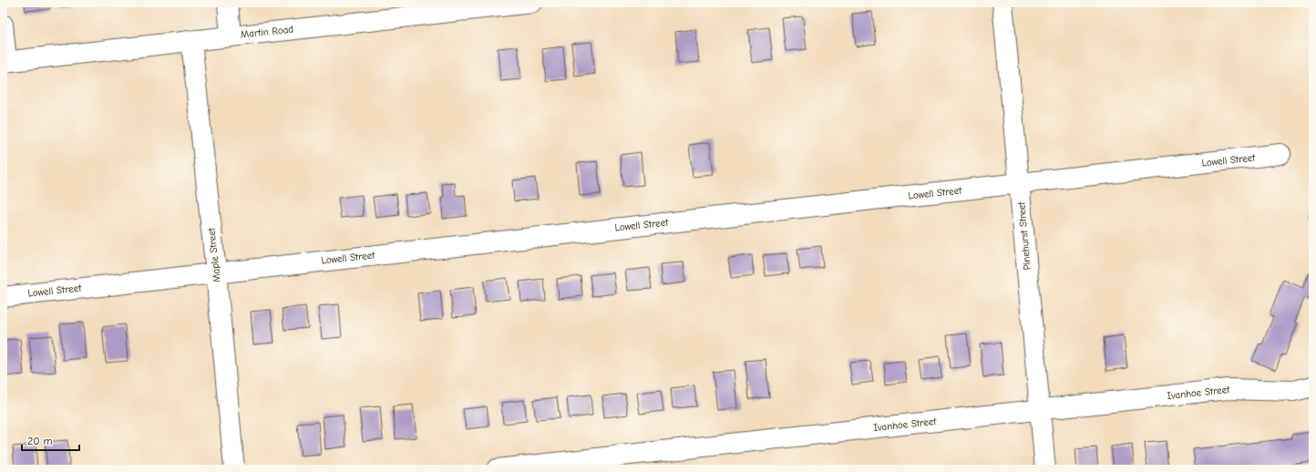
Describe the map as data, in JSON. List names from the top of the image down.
{
  "streets": {
    "street": [
      "Martin Road",
      "Lowell Street",
      "Pinehurst Street",
      "Maple Street",
      "Ivanhoe Street"
    ]
  },
  "crossings": [
    ["Martin Road", "Maple Street"],
    ["Lowell Street", "Pinehurst Street"],
    ["Lowell Street", "Maple Street"],
    ["Pinehurst Street", "Ivanhoe Street"]
  ],
  "scale_bar": "20 m"
}
